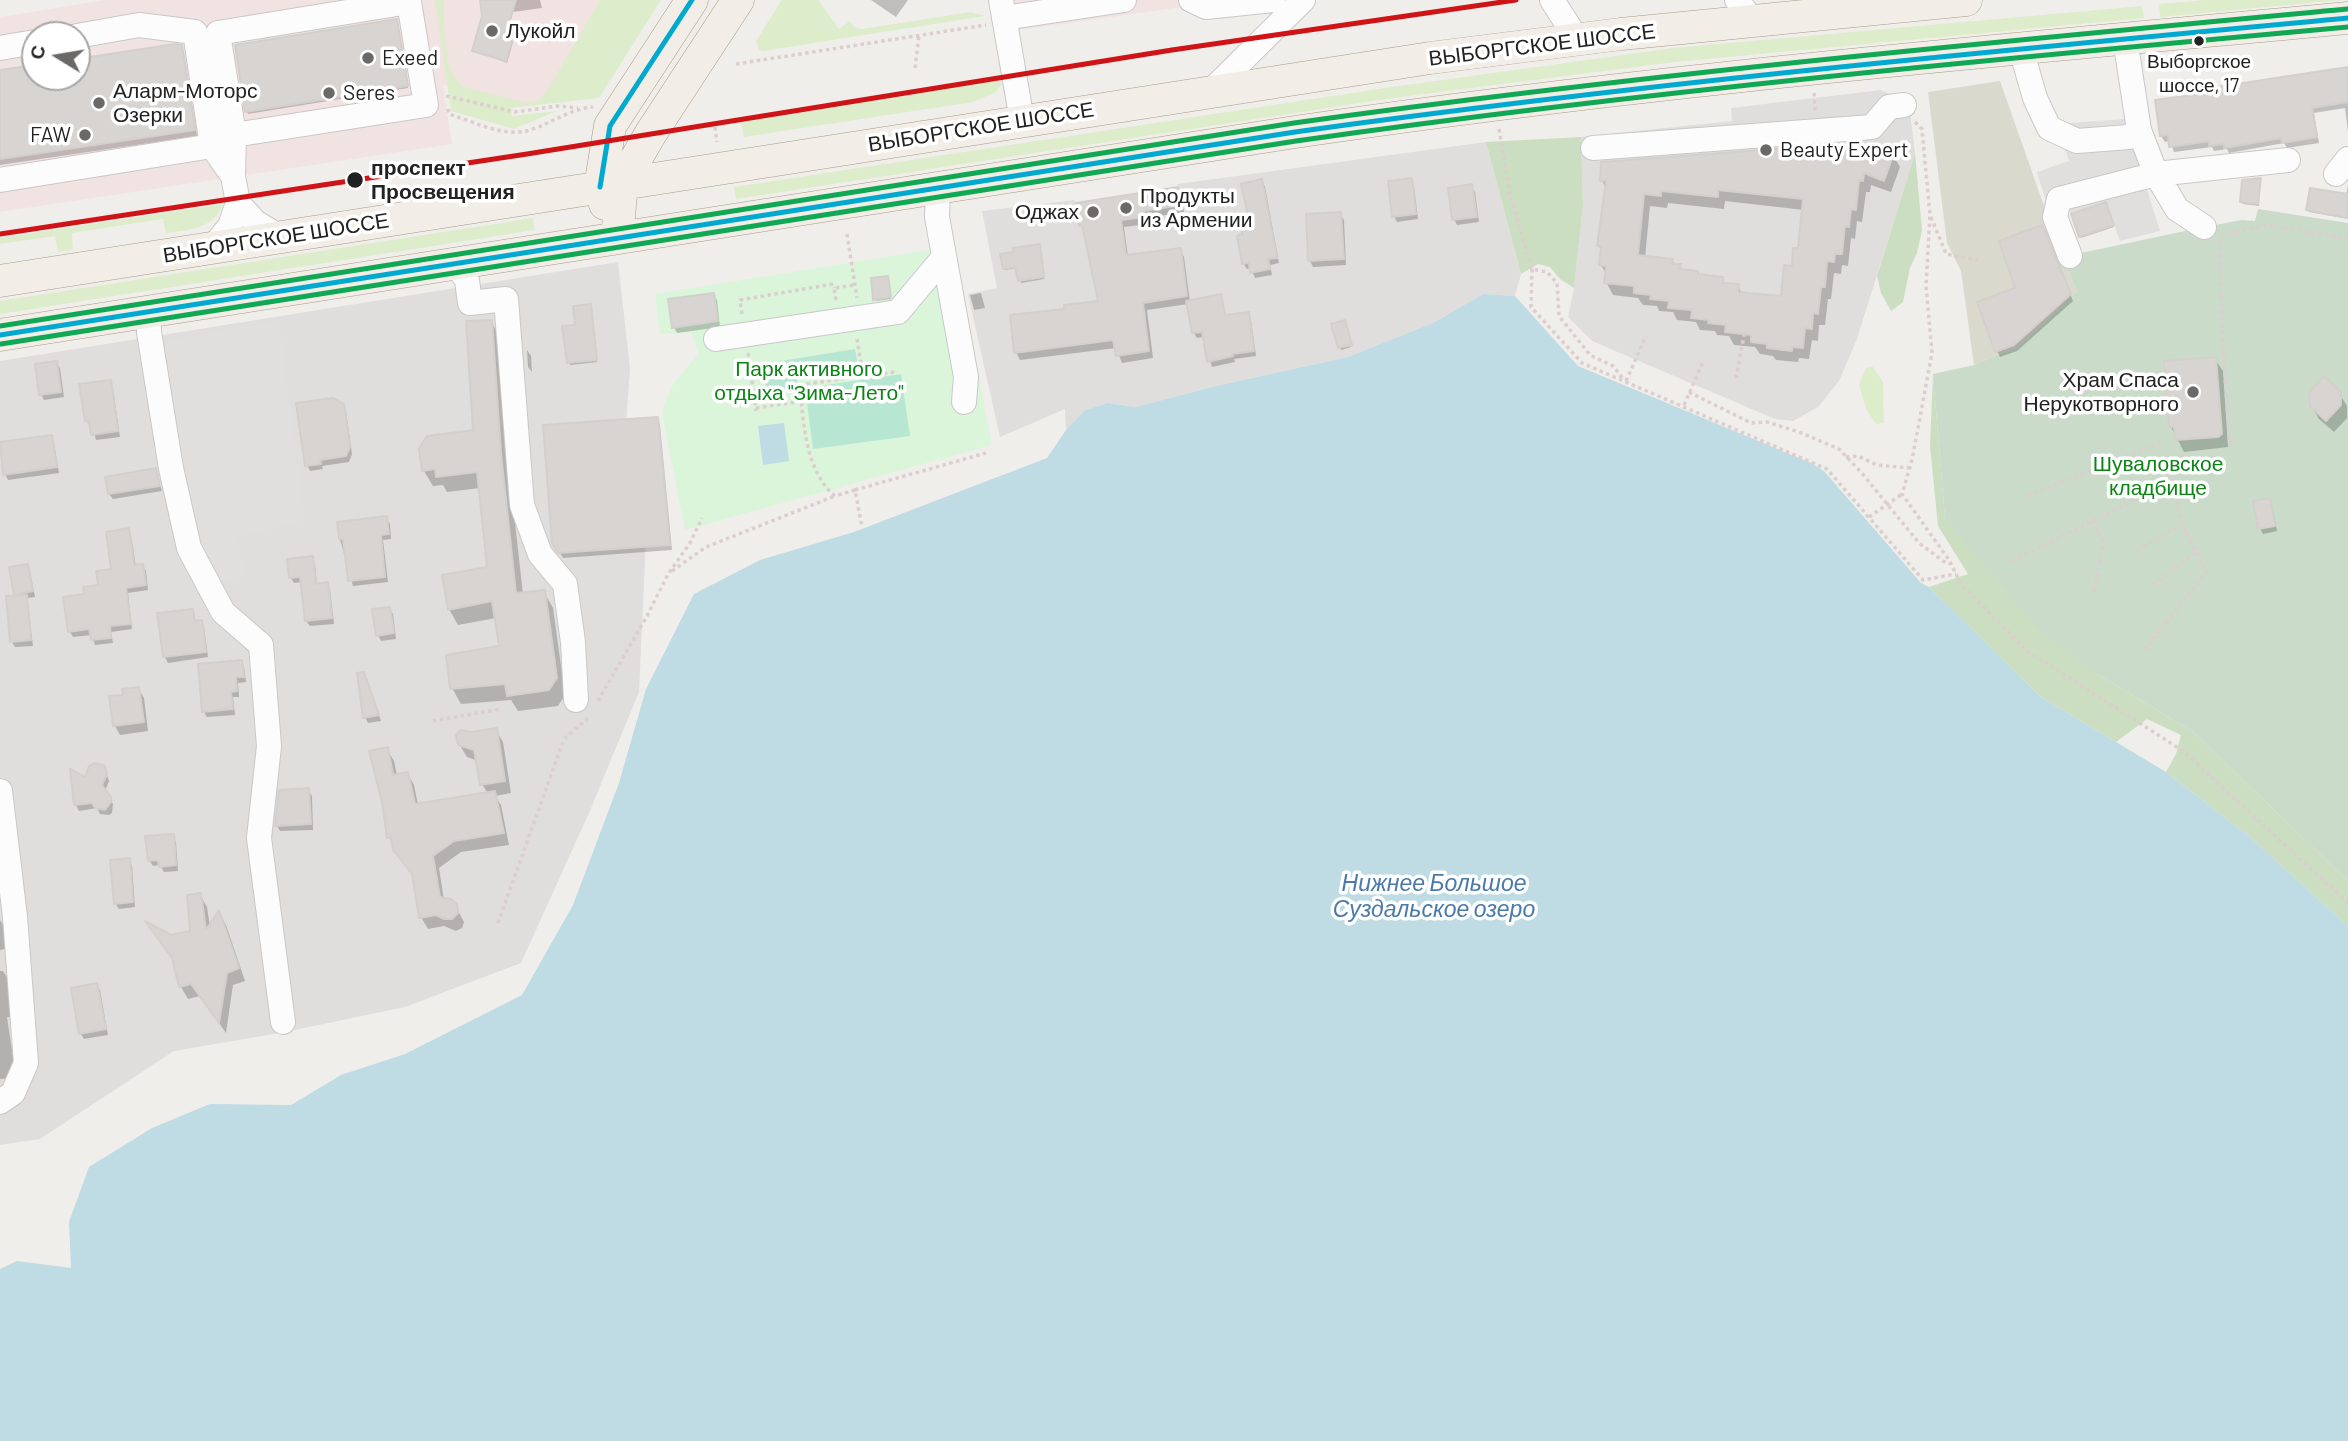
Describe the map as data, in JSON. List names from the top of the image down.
{
  "streets": {
    "main road": ["ВЫБОРГСКОЕ ШОССЕ"]
  },
  "water": ["Нижнее Большое Суздальское озеро"],
  "parks": ["Парк активного отдыха \"Зима-Лето\"", "Шуваловское кладбище"],
  "places": [
    "Лукойл",
    "Выборгское шоссе, 17",
    "Exeed",
    "Seres",
    "Аларм-Моторс Озерки",
    "FAW",
    "Beauty Expert",
    "проспект Просвещения",
    "Продукты из Армении",
    "Оджах",
    "Храм Спаса Нерукотворного"
  ],
  "north": "left"
}
